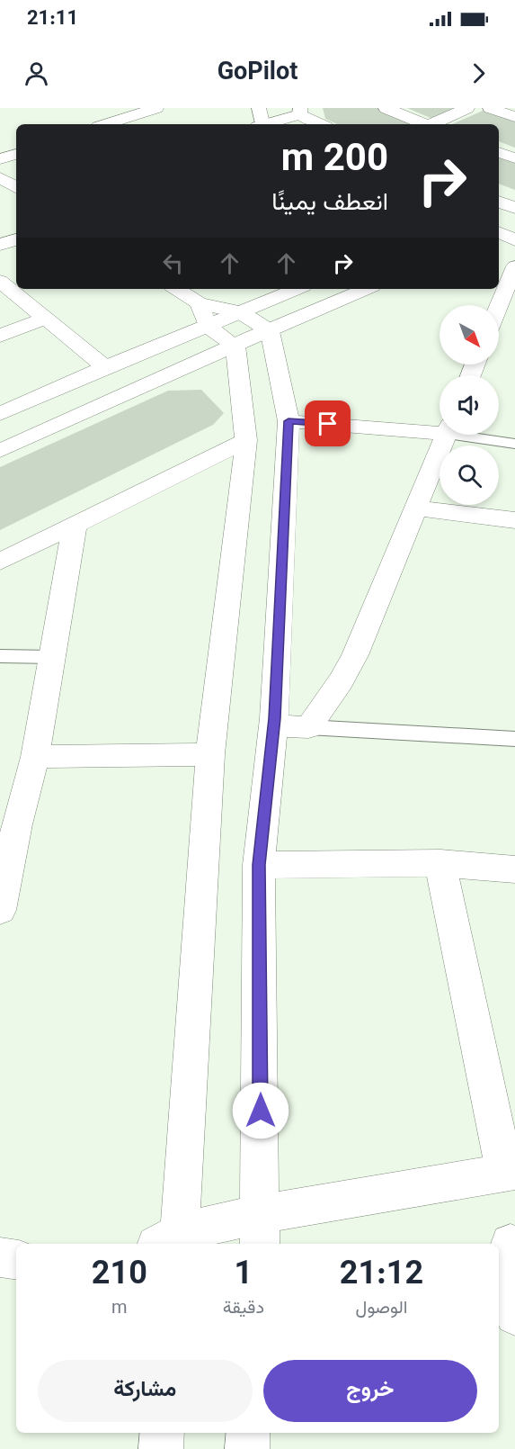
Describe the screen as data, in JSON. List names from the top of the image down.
{
  "north": "bottom right",
  "page": {
    "status": "21:11",
    "header": "GoPilot",
    "turn": ["200 m", "انعطف يمينًا"],
    "eta": [
      "21:12",
      "الوصول",
      "1",
      "دقيقة",
      "210",
      "m"
    ],
    "buttons": ["خروج", "مشاركة"]
  }
}
